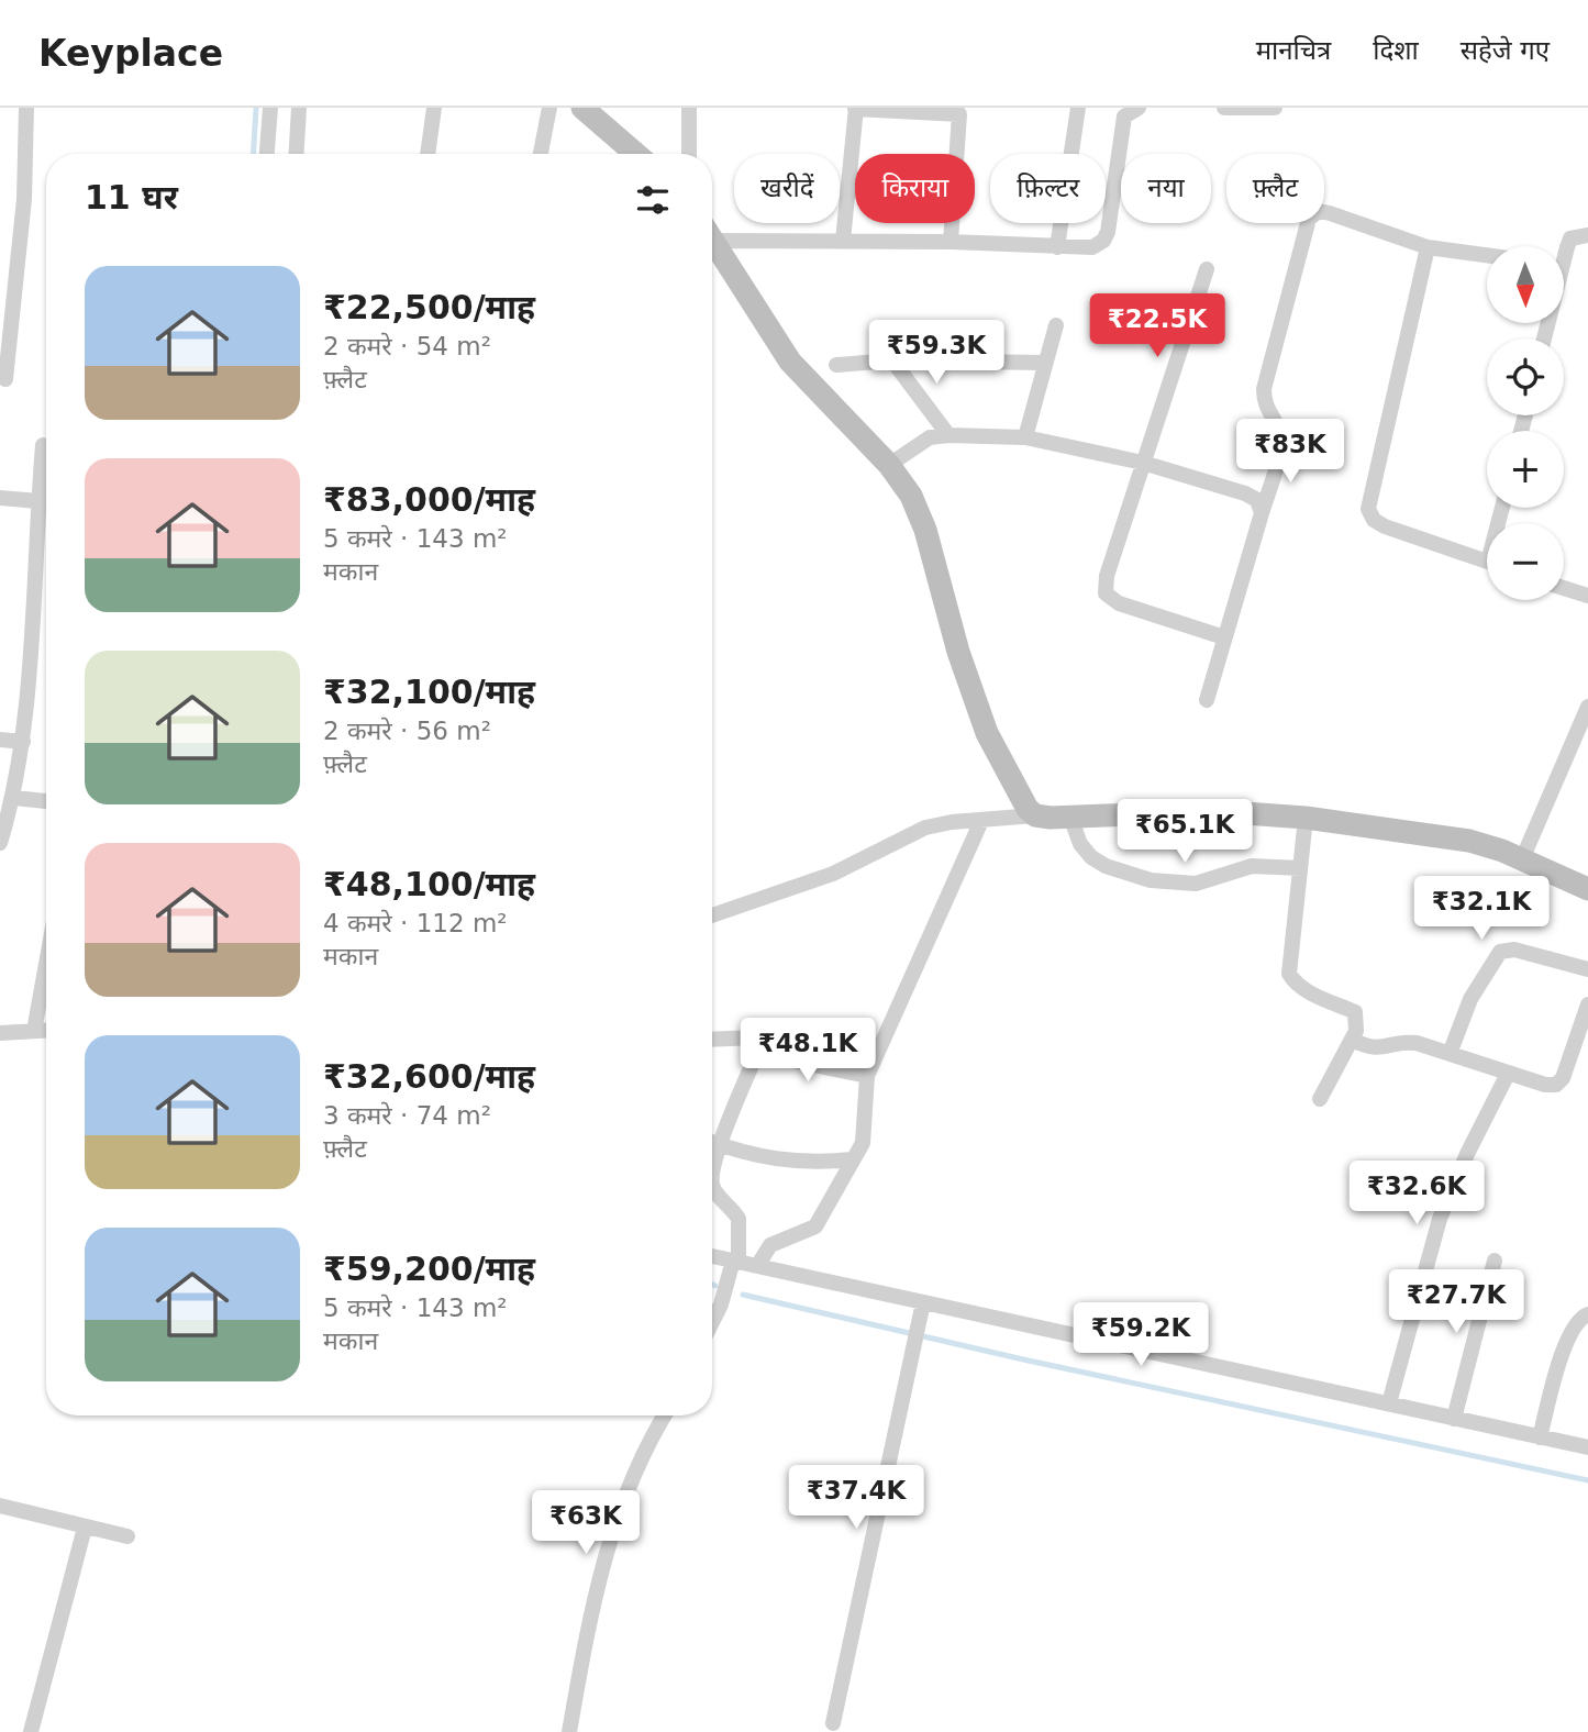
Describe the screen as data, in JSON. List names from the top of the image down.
{
  "north": "bottom",
  "page": {
    "header": "Keyplace",
    "nav": ["मानचित्र", "दिशा", "सहेजे गए"],
    "chip": [
      "खरीदें",
      "किराया",
      "फ़िल्टर",
      "नया",
      "फ़्लैट"
    ],
    "heading": "11 घर",
    "map_buttons": ["+", "−"],
    "list": [
      {
        "name": "₹22,500/माह",
        "note": "2 कमरे · 54 m² · फ़्लैट"
      },
      {
        "name": "₹83,000/माह",
        "note": "5 कमरे · 143 m² · मकान"
      },
      {
        "name": "₹32,100/माह",
        "note": "2 कमरे · 56 m² · फ़्लैट"
      },
      {
        "name": "₹48,100/माह",
        "note": "4 कमरे · 112 m² · मकान"
      },
      {
        "name": "₹32,600/माह",
        "note": "3 कमरे · 74 m² · फ़्लैट"
      },
      {
        "name": "₹59,200/माह",
        "note": "5 कमरे · 143 m² · मकान"
      }
    ],
    "price": [
      "₹22.5K",
      "₹59.3K",
      "₹83K",
      "₹65.1K",
      "₹32.1K",
      "₹48.1K",
      "₹32.6K",
      "₹27.7K",
      "₹59.2K",
      "₹37.4K",
      "₹63K"
    ]
  }
}
